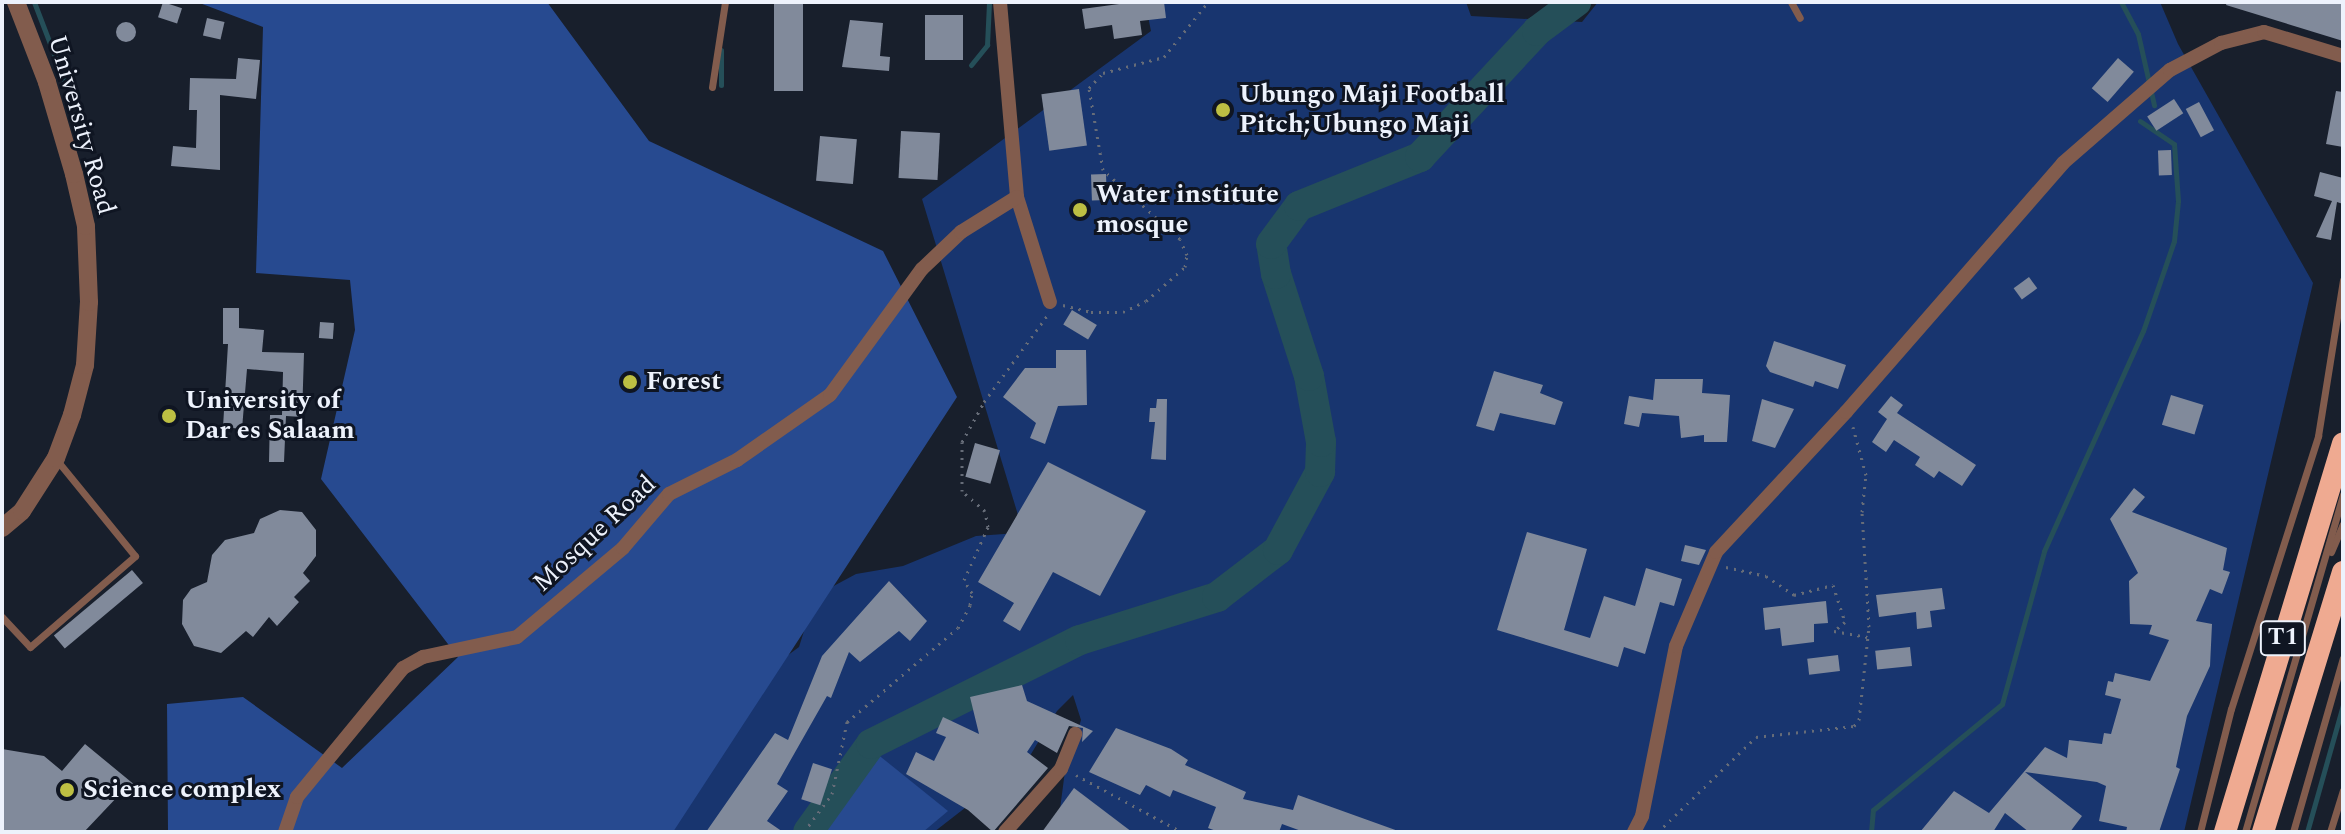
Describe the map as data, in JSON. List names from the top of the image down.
{
  "streets": {
    "highway": ["T1"],
    "street": ["University Road", "Mosque Road"]
  },
  "places": [
    "Ubungo Maji Football Pitch;Ubungo Maji",
    "Water institute mosque",
    "Forest",
    "University of Dar es Salaam",
    "Science complex"
  ]
}
